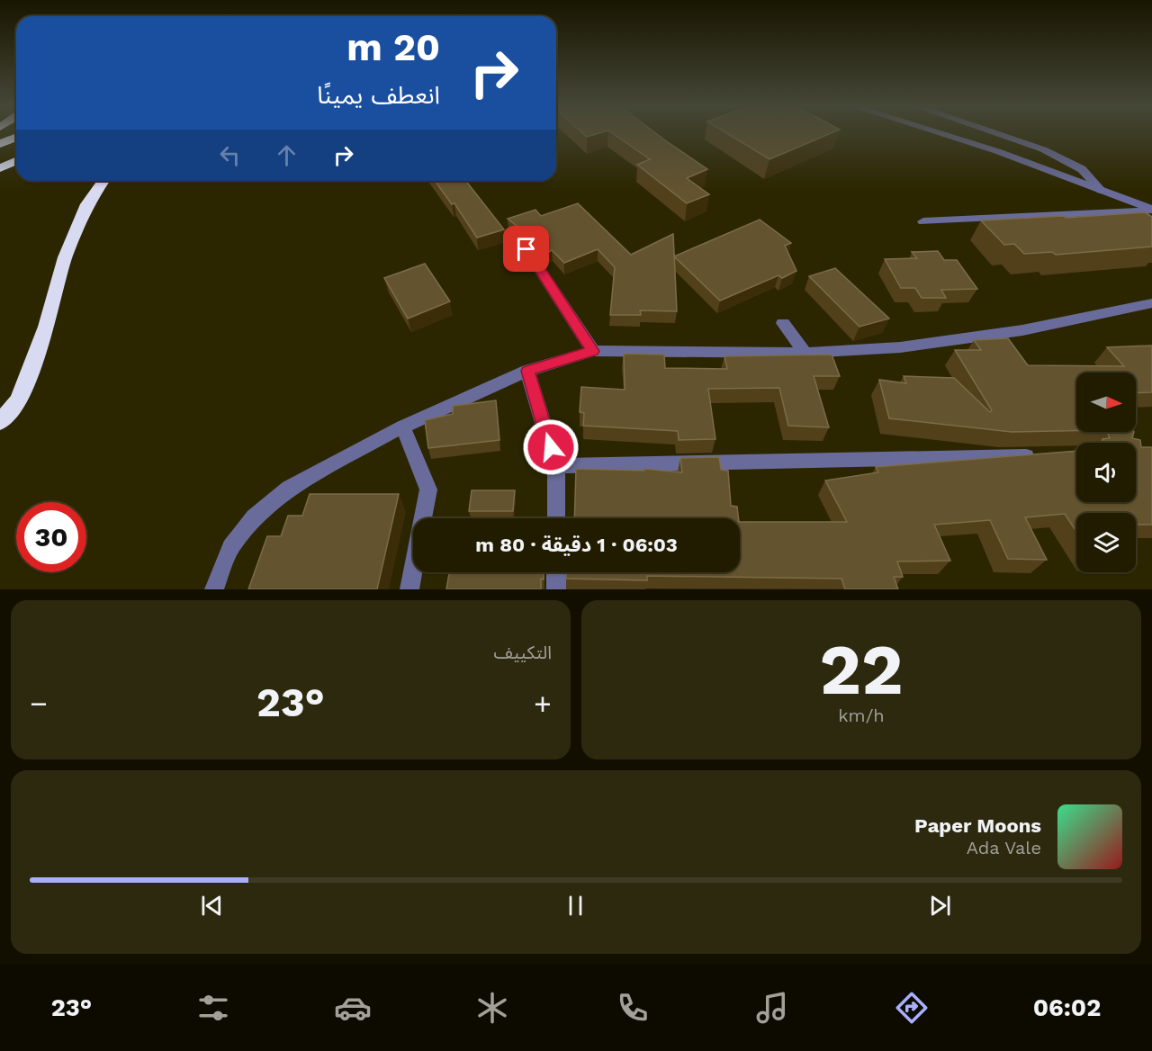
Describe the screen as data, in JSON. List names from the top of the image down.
{
  "north": "right",
  "page": {
    "turn": ["20 m", "انعطف يمينًا"],
    "limit": "30",
    "trip": "06:03 · 1 دقيقة · 80 m",
    "tile": [
      ["22", "km/h"],
      "التكييف"
    ],
    "heat": ["−", "23°", "+"],
    "song": ["Paper Moons", "Ada Vale"],
    "tabs": ["06:02", "23°"]
  }
}
